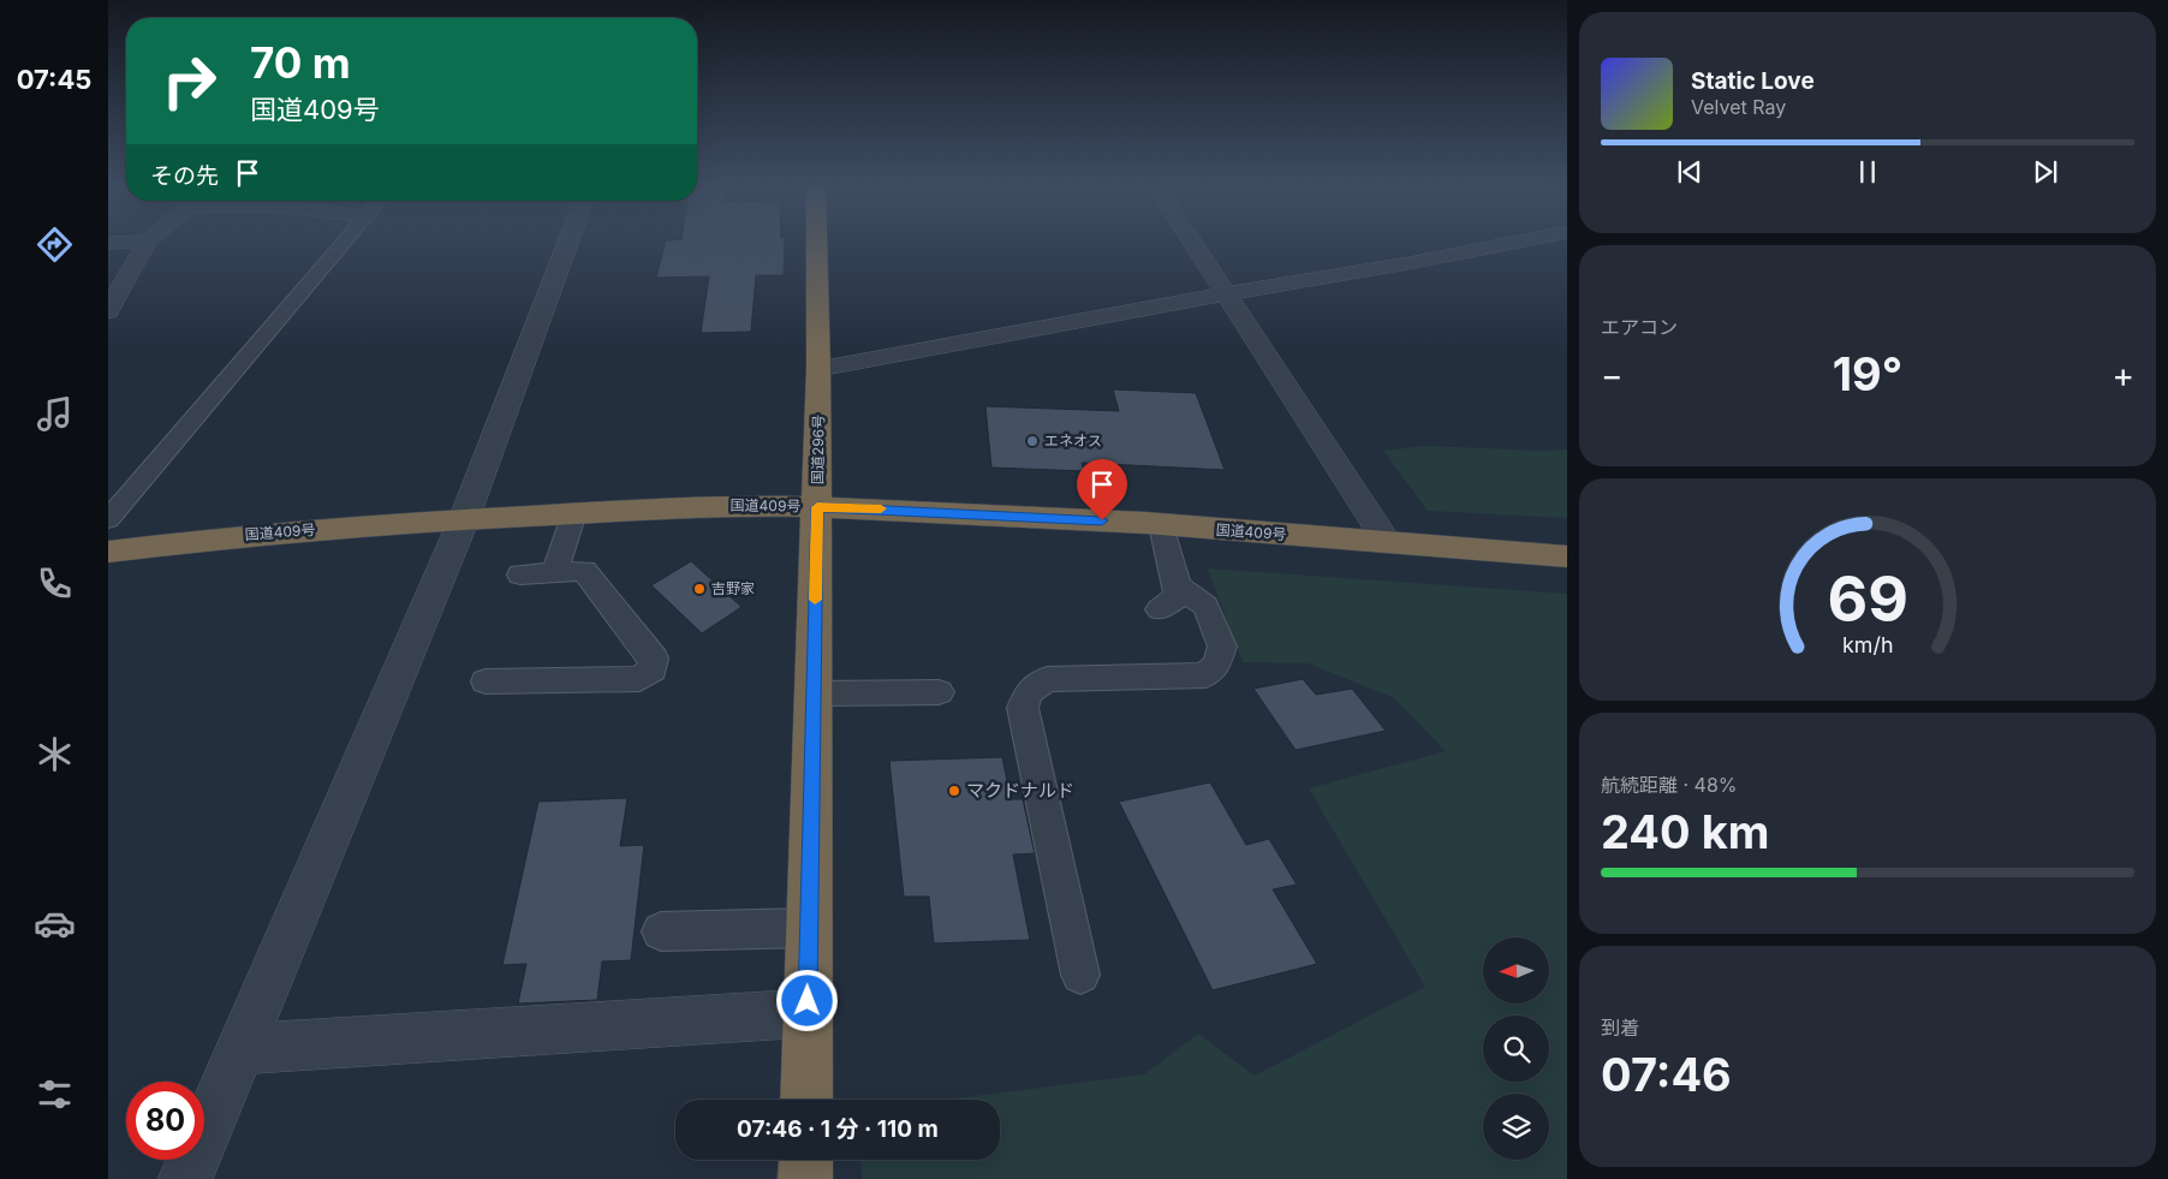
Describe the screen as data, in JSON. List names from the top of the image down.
{
  "streets": {
    "highway": ["国道296号", "国道409号"]
  },
  "crossings": [
    ["国道296号", "国道409号"]
  ],
  "places": ["エネオス", "吉野家", "マクドナルド"],
  "north": "left",
  "page": {
    "tabs": "07:45",
    "turn": ["70 m", "国道409号"],
    "song": ["Static Love", "Velvet Ray"],
    "then": "その先",
    "tile": [
      "エアコン",
      ["航続距離 · 48%", "240 km"],
      ["到着", "07:46"]
    ],
    "heat": ["−", "19°", "+"],
    "limit": "80",
    "trip": "07:46 · 1 分 · 110 m",
    "gauge": ["69", "km/h"]
  }
}
